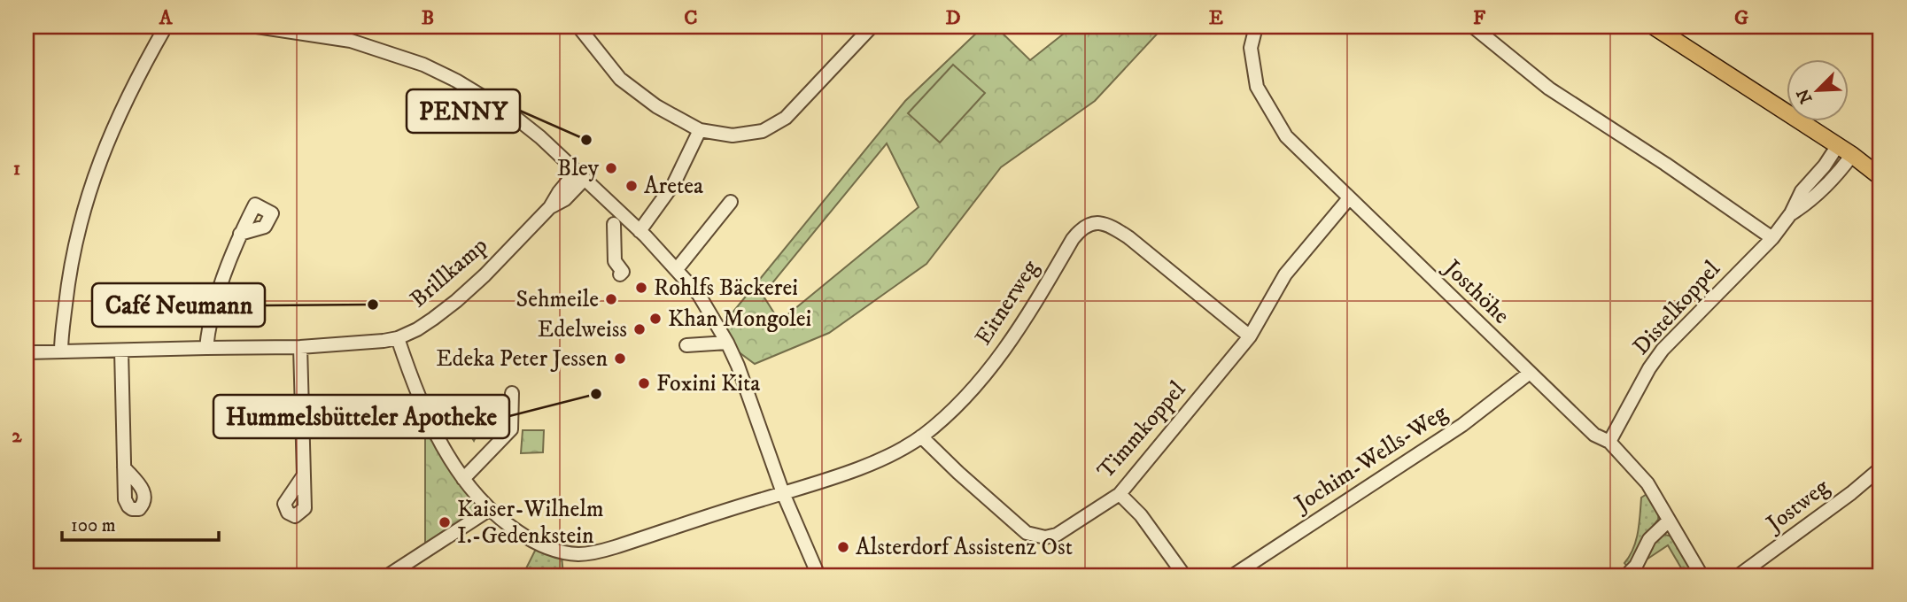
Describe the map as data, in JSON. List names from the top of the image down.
{
  "streets": {
    "street": [
      "Brillkamp",
      "Josthöhe",
      "Eitnerweg",
      "Distelkoppel",
      "Timmkoppel",
      "Jochim-Wells-Weg",
      "Jostweg"
    ]
  },
  "crossings": [
    ["Brillkamp", "Eitnerweg"],
    ["Josthöhe", "Distelkoppel"],
    ["Josthöhe", "Timmkoppel"],
    ["Josthöhe", "Jochim-Wells-Weg"],
    ["Eitnerweg", "Timmkoppel"]
  ],
  "places": [
    "PENNY",
    "Bley",
    "Aretea",
    "Rohlfs Bäckerei",
    "Sehmeile",
    "Café Neumann",
    "Khan Mongolei",
    "Edelweiss",
    "Edeka Peter Jessen",
    "Foxini Kita",
    "Hummelsbütteler Apotheke",
    "Kaiser-Wilhelm I.-Gedenkstein",
    "Alsterdorf Assistenz Ost"
  ],
  "scale_bar": "100 m",
  "north": "bottom left",
  "grid": {
    "columns": [
      "A",
      "B",
      "C",
      "D",
      "E",
      "F",
      "G"
    ],
    "rows": ["1", "2"]
  }
}
